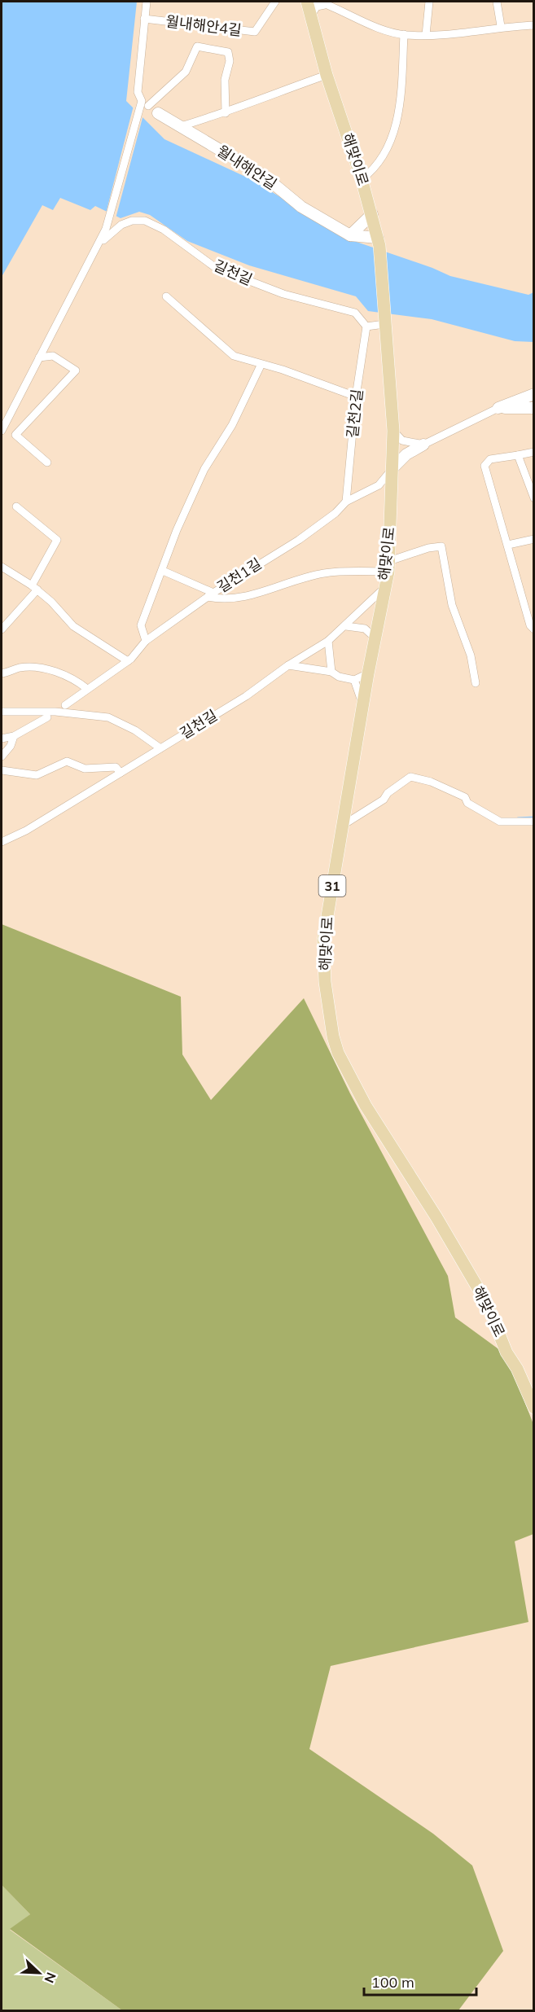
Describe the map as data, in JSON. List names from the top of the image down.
{
  "streets": {
    "main road": ["해맞이로", "31"],
    "street": [
      "월내해안4길",
      "월내해안길",
      "길천길",
      "길천2길",
      "길천1길"
    ]
  },
  "crossings": [
    ["해맞이로", "길천길"],
    ["해맞이로", "길천1길"],
    ["해맞이로", "31"],
    ["길천길", "길천2길"],
    ["길천2길", "길천1길"]
  ],
  "scale_bar": "100 m",
  "north": "bottom right"
}
